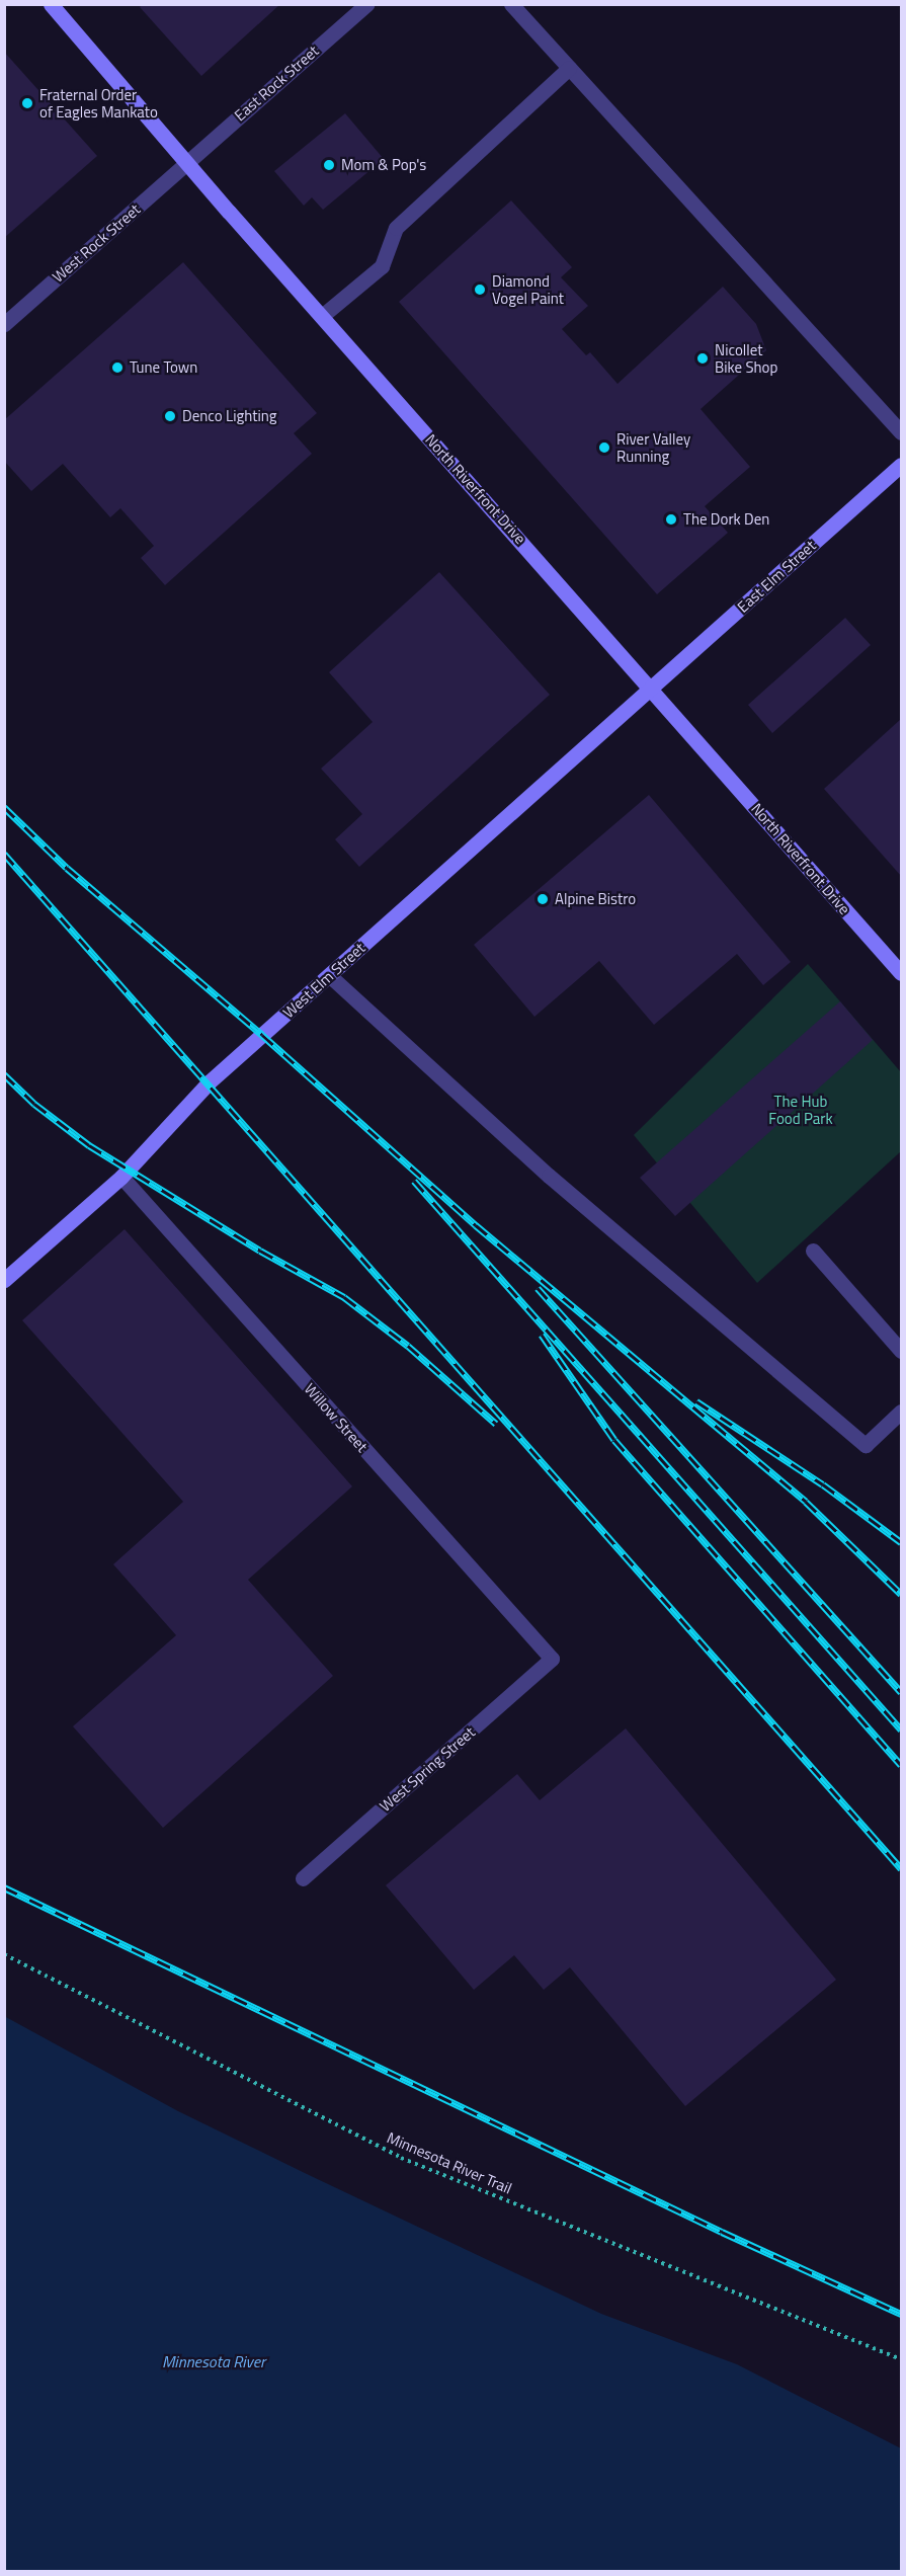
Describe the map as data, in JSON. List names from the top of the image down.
{
  "streets": {
    "main road": ["North Riverfront Drive", "East Elm Street", "West Elm Street"],
    "street": [
      "East Rock Street",
      "West Rock Street",
      "Willow Street",
      "West Spring Street"
    ],
    "path": ["Minnesota River Trail"]
  },
  "crossings": [
    ["East Rock Street", "West Rock Street"],
    ["East Rock Street", "North Riverfront Drive"],
    ["West Rock Street", "North Riverfront Drive"],
    ["North Riverfront Drive", "East Elm Street"],
    ["North Riverfront Drive", "West Elm Street"],
    ["East Elm Street", "West Elm Street"],
    ["West Elm Street", "Willow Street"],
    ["Willow Street", "West Spring Street"]
  ],
  "water": ["Minnesota River"],
  "parks": ["The Hub Food Park"],
  "places": [
    "Fraternal Order of Eagles Mankato",
    "Mom & Pop's",
    "Diamond Vogel Paint",
    "Nicollet Bike Shop",
    "Tune Town",
    "Denco Lighting",
    "River Valley Running",
    "The Dork Den",
    "Alpine Bistro"
  ]
}
